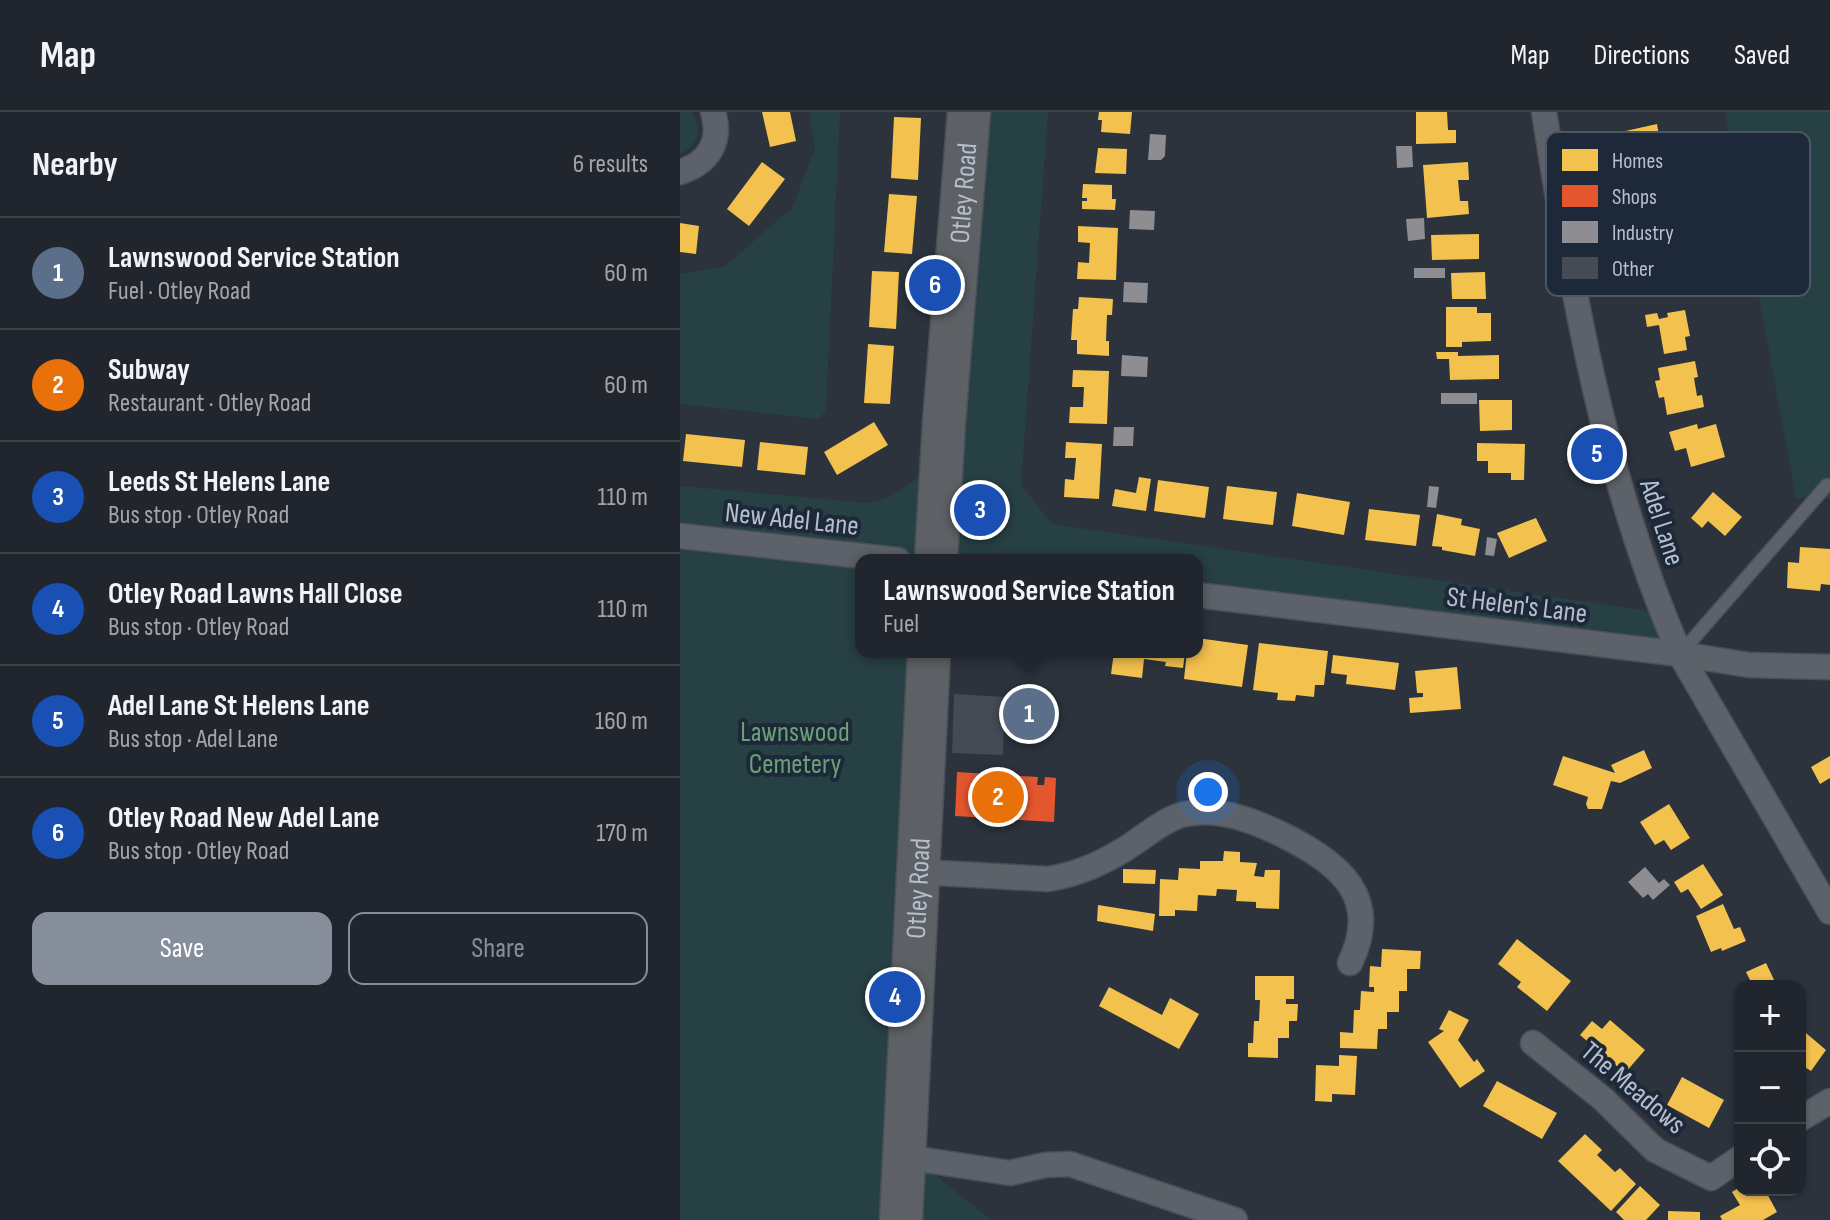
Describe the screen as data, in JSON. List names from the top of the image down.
{
  "streets": {
    "highway": ["Otley Road"],
    "street": [
      "New Adel Lane",
      "Adel Lane",
      "St Helen's Lane",
      "The Meadows"
    ]
  },
  "crossings": [
    ["Adel Lane", "St Helen's Lane"]
  ],
  "parks": ["Lawnswood Cemetery"],
  "legend": [
    "Homes",
    "Shops",
    "Industry",
    "Other"
  ],
  "page": {
    "header": "Map",
    "nav": ["Map", "Directions", "Saved"],
    "heading": ["Nearby", "6 results"],
    "list": [
      {
        "mark": "1",
        "name": "Lawnswood Service Station",
        "note": "Fuel · Otley Road",
        "value": "60 m"
      },
      {
        "mark": "2",
        "name": "Subway",
        "note": "Restaurant · Otley Road",
        "value": "60 m"
      },
      {
        "mark": "3",
        "name": "Leeds St Helens Lane",
        "note": "Bus stop · Otley Road",
        "value": "110 m"
      },
      {
        "mark": "4",
        "name": "Otley Road Lawns Hall Close",
        "note": "Bus stop · Otley Road",
        "value": "110 m"
      },
      {
        "mark": "5",
        "name": "Adel Lane St Helens Lane",
        "note": "Bus stop · Adel Lane",
        "value": "160 m"
      },
      {
        "mark": "6",
        "name": "Otley Road New Adel Lane",
        "note": "Bus stop · Otley Road",
        "value": "170 m"
      }
    ],
    "pins": [
      "6",
      "5",
      "3",
      "1",
      "2",
      "4"
    ],
    "popup": ["Lawnswood Service Station", "Fuel"],
    "buttons": ["Save", "Share"],
    "map_buttons": ["+", "−"]
  }
}
